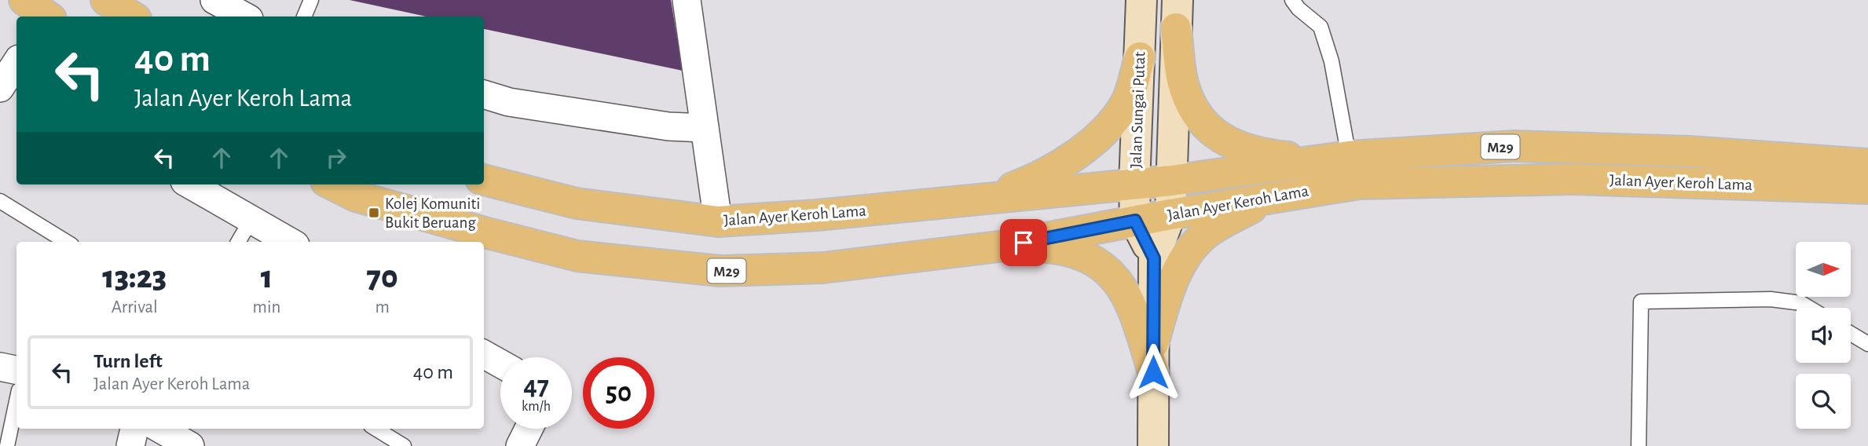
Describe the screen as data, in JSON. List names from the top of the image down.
{
  "streets": {
    "main road": ["Jalan Sungai Putat", "M29", "Jalan Ayer Keroh Lama"]
  },
  "crossings": [
    ["Jalan Sungai Putat", "Jalan Ayer Keroh Lama"]
  ],
  "places": {
    "transit": ["Kolej Komuniti Bukit Beruang"]
  },
  "north": "right",
  "page": {
    "turn": ["40 m", "Jalan Ayer Keroh Lama"],
    "eta": [
      "13:23",
      "Arrival",
      "1",
      "min",
      "70",
      "m"
    ],
    "list": [
      {
        "name": "Turn left",
        "note": "Jalan Ayer Keroh Lama",
        "value": "40 m"
      }
    ],
    "speed": "47 km/h",
    "limit": "50"
  }
}
